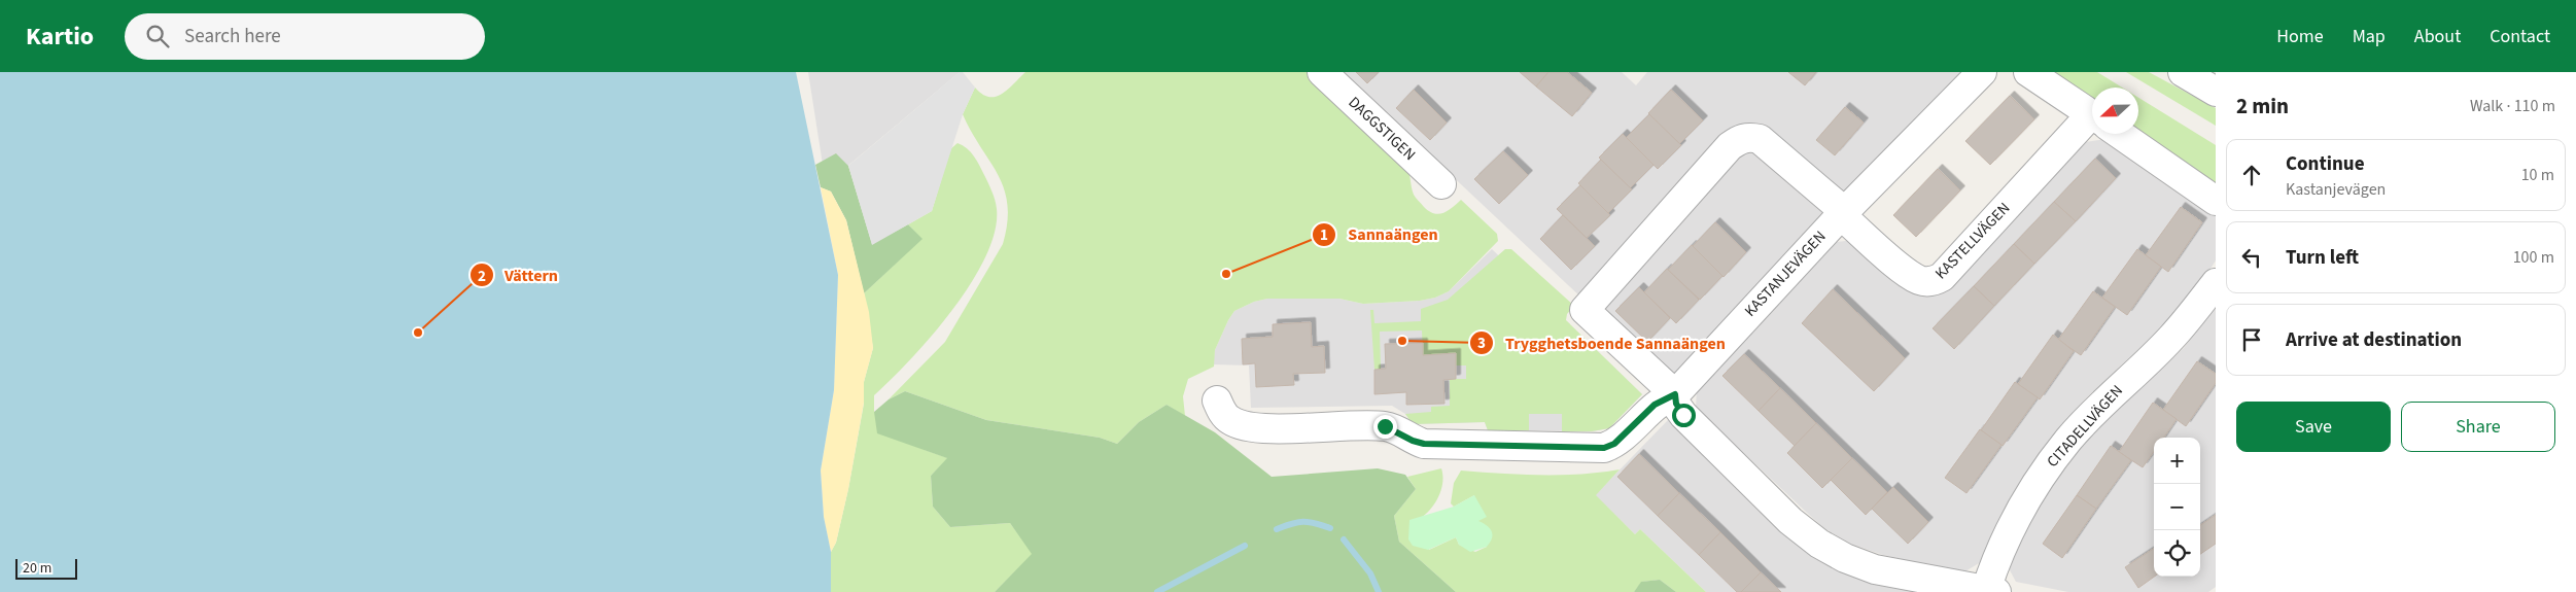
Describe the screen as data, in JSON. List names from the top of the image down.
{
  "streets": {
    "street": [
      "DAGGSTIGEN",
      "KASTELLVÄGEN",
      "KASTANJEVÄGEN",
      "CITADELLVÄGEN"
    ]
  },
  "crossings": [
    ["KASTELLVÄGEN", "KASTANJEVÄGEN"]
  ],
  "places": ["Sannaängen", "Vättern", "Trygghetsboende Sannaängen"],
  "scale_bar": "20 m",
  "north": "left",
  "page": {
    "header": "Kartio",
    "search": "Search here",
    "nav": [
      "Home",
      "Map",
      "About",
      "Contact"
    ],
    "heading": ["2 min", "Walk · 110 m"],
    "list": [
      ["Continue", "Kastanjevägen", "10 m"],
      ["Turn left", "100 m"],
      "Arrive at destination"
    ],
    "buttons": ["Save", "Share"],
    "map_buttons": ["+", "−"],
    "scale": "20 m"
  }
}
